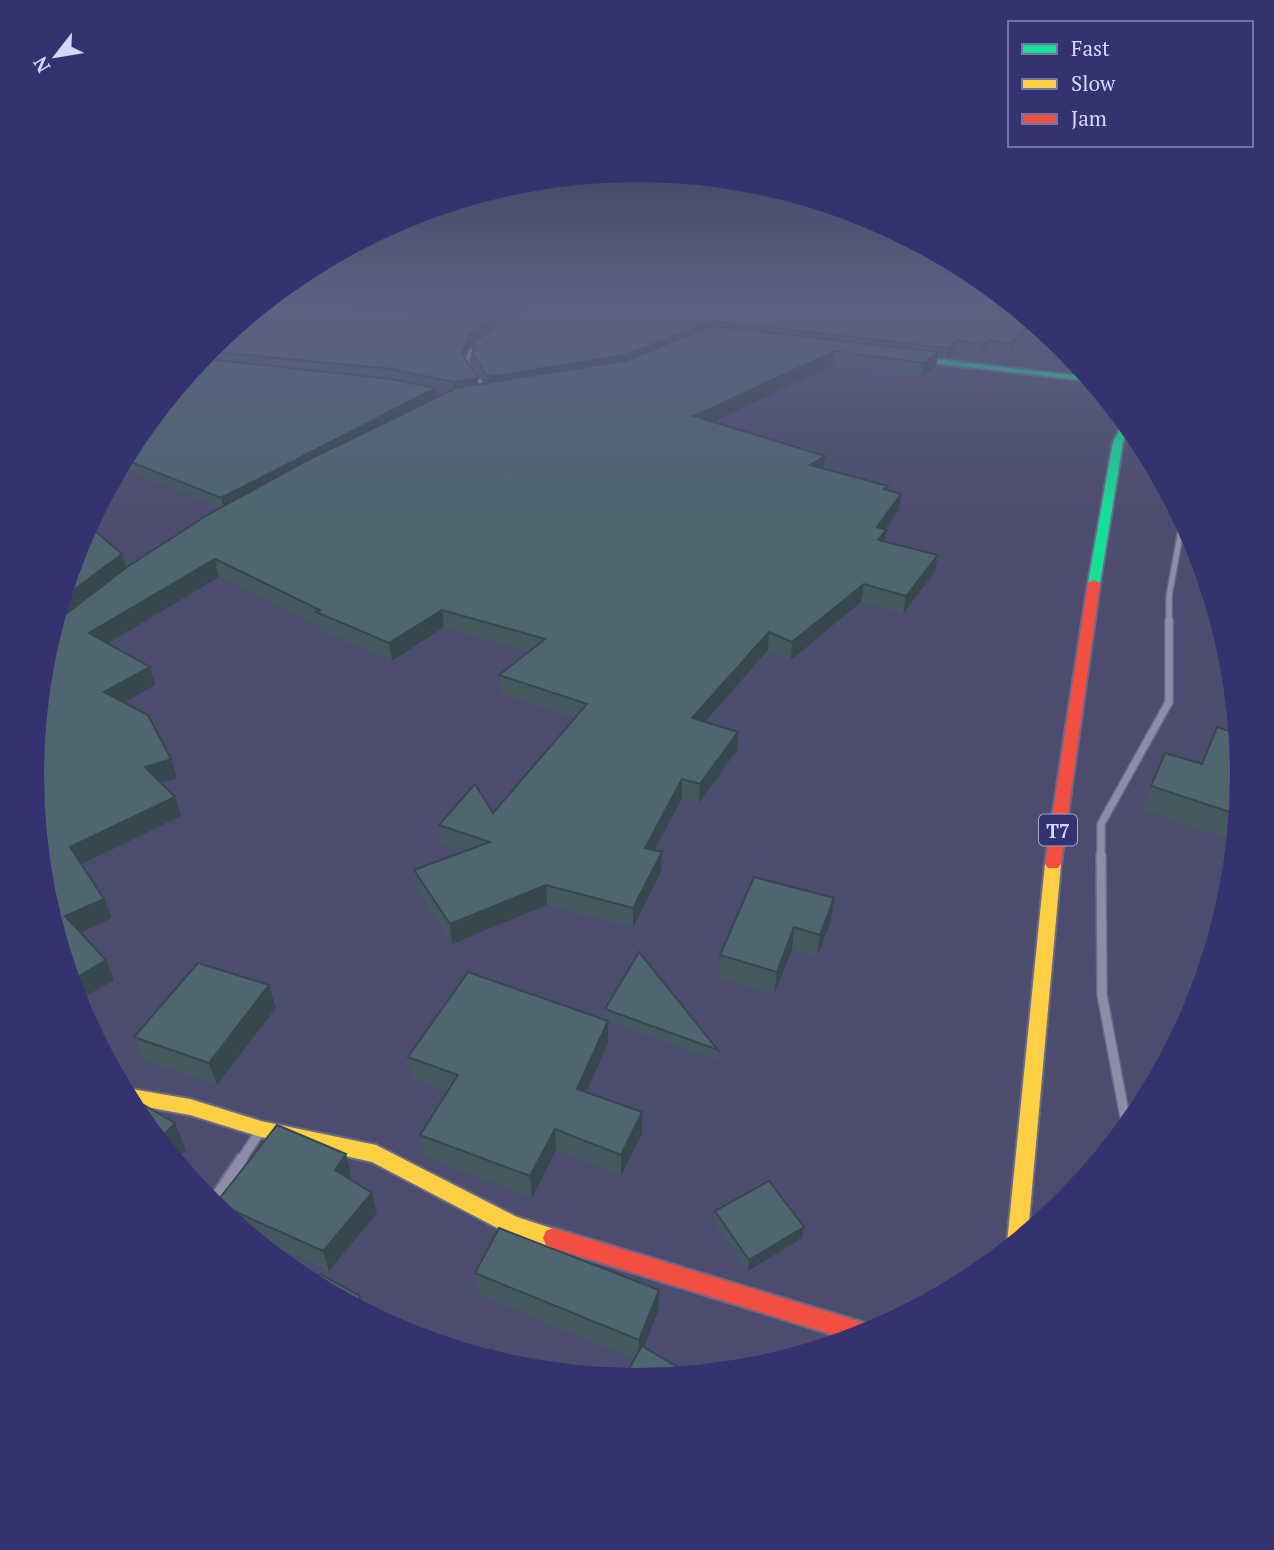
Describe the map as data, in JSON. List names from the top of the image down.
{
  "streets": {
    "main road": ["T7"]
  },
  "legend": ["Fast", "Slow", "Jam"],
  "north": "bottom left"
}
